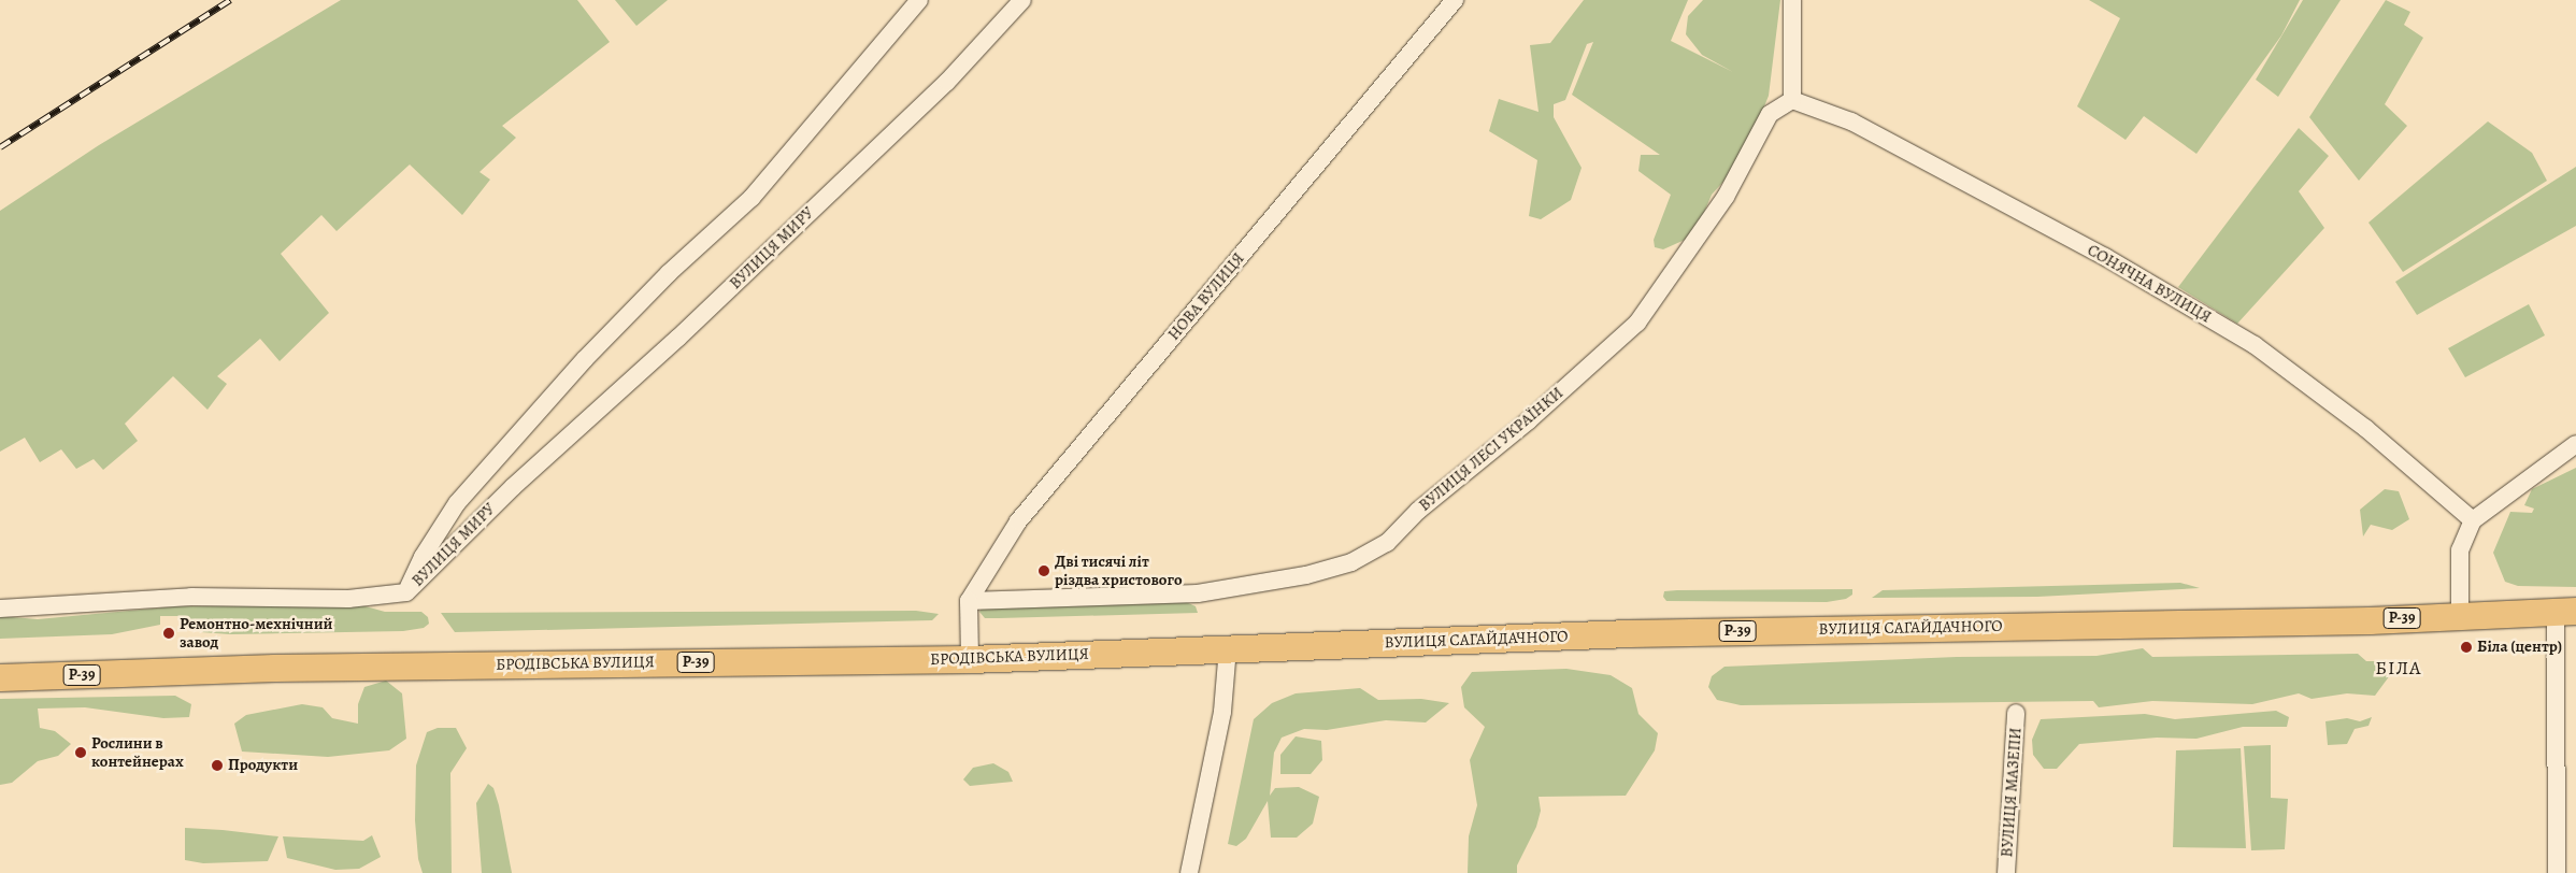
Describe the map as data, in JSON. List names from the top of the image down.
{
  "streets": {
    "main road": ["Р-39", "ВУЛИЦЯ САГАЙДАЧНОГО", "БРОДІВСЬКА ВУЛИЦЯ"],
    "street": [
      "ВУЛИЦЯ МИРУ",
      "СОНЯЧНА ВУЛИЦЯ",
      "НОВА ВУЛИЦЯ",
      "ВУЛИЦЯ ЛЕСІ УКРАЇНКИ",
      "ВУЛИЦЯ МАЗЕПИ"
    ]
  },
  "crossings": [
    ["СОНЯЧНА ВУЛИЦЯ", "ВУЛИЦЯ ЛЕСІ УКРАЇНКИ"],
    ["НОВА ВУЛИЦЯ", "ВУЛИЦЯ ЛЕСІ УКРАЇНКИ"],
    ["ВУЛИЦЯ САГАЙДАЧНОГО", "БРОДІВСЬКА ВУЛИЦЯ"]
  ],
  "districts": ["БІЛА"],
  "places": [
    "Дві тисячі літ різдва христового",
    "Ремонтно-мехнічний завод",
    "Біла (центр)",
    "Рослини в контейнерах",
    "Продукти"
  ]
}
